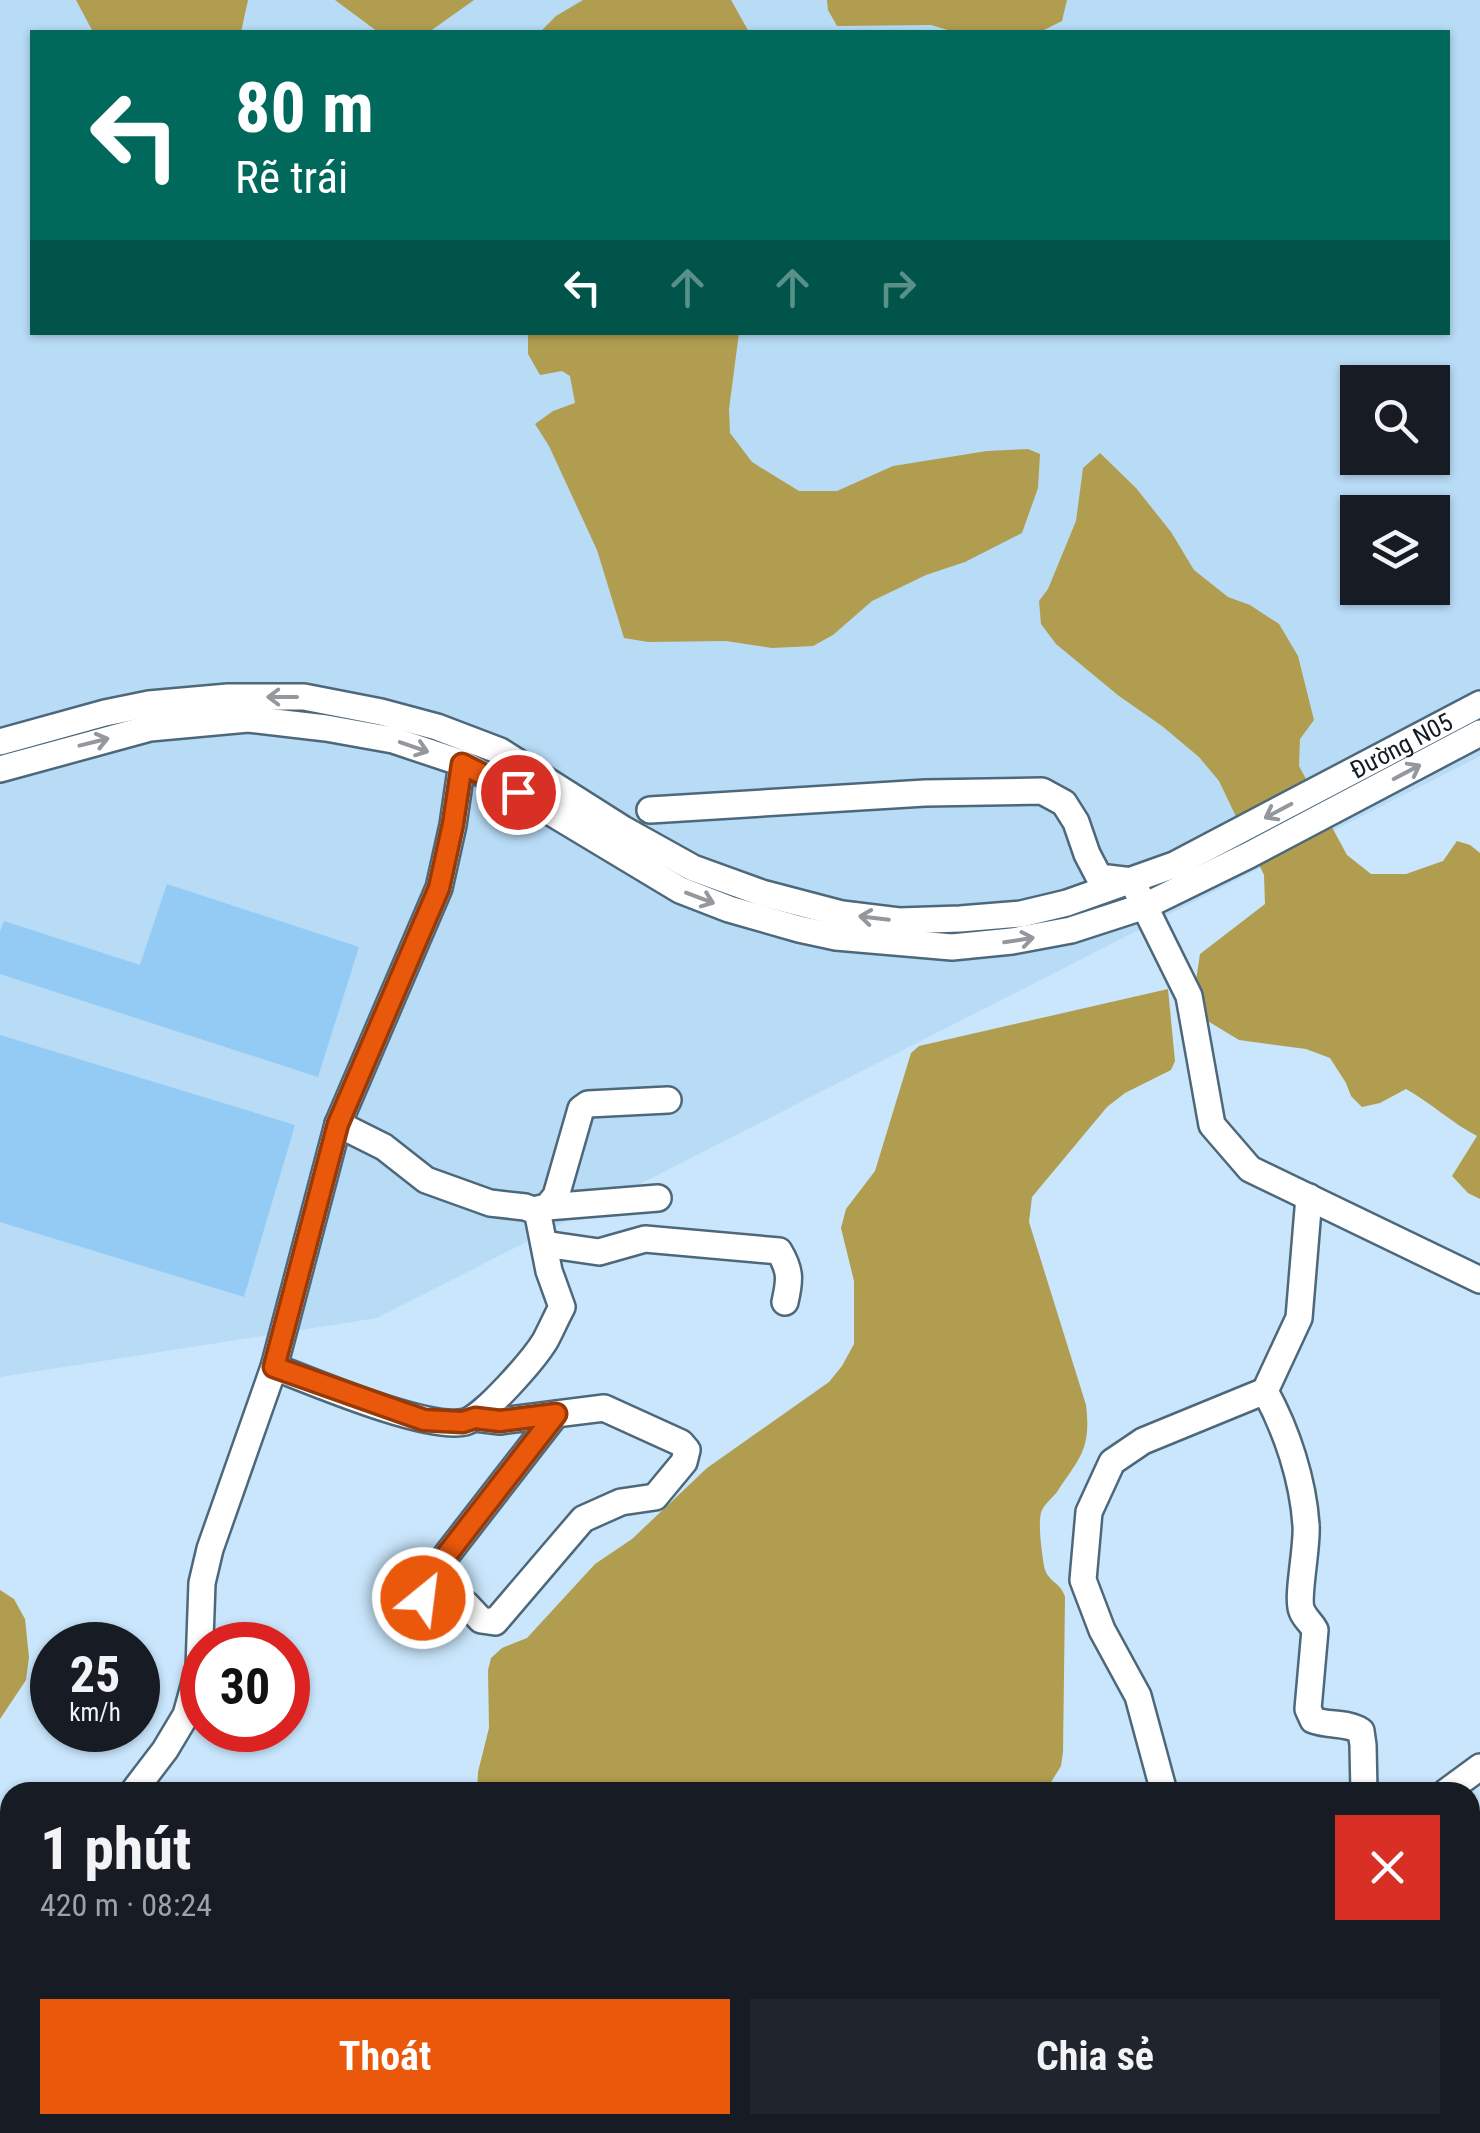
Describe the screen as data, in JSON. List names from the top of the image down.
{
  "streets": {
    "street": ["Đường N05"]
  },
  "page": {
    "turn": ["80 m", "Rẽ trái"],
    "speed": "25 km/h",
    "limit": "30",
    "heading": ["1 phút", "420 m · 08:24"],
    "buttons": ["Thoát", "Chia sẻ"]
  }
}
